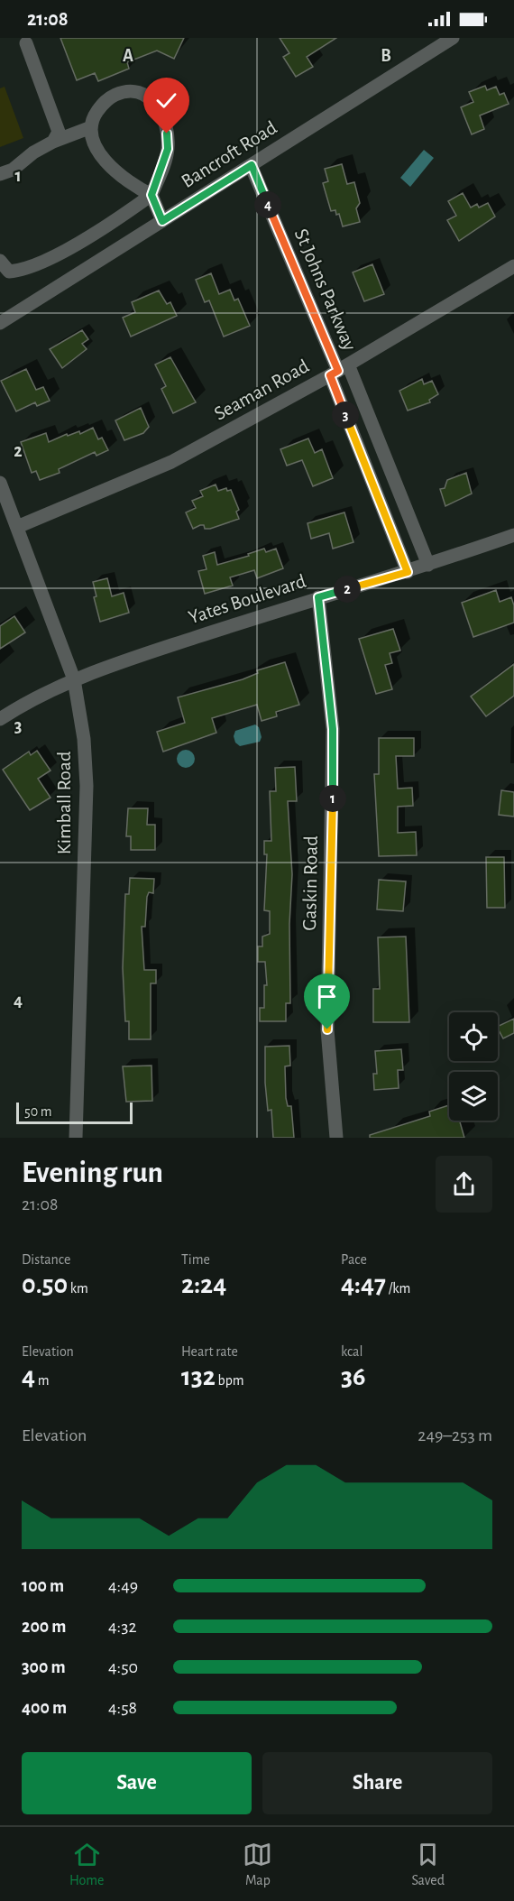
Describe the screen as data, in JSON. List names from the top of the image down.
{
  "streets": {
    "street": [
      "Bancroft Road",
      "St Johns Parkway",
      "Seaman Road",
      "Yates Boulevard",
      "Kimball Road",
      "Gaskin Road"
    ]
  },
  "crossings": [
    ["Bancroft Road", "St Johns Parkway"],
    ["St Johns Parkway", "Seaman Road"],
    ["St Johns Parkway", "Yates Boulevard"],
    ["Seaman Road", "Kimball Road"],
    ["Yates Boulevard", "Kimball Road"],
    ["Yates Boulevard", "Gaskin Road"]
  ],
  "scale_bar": "50 m",
  "page": {
    "status": "21:08",
    "pins": [
      "4",
      "3",
      "2",
      "1"
    ],
    "scale": "50 m",
    "heading": ["Evening run", "21:08"],
    "stats": [
      ["Distance", "0.50 km"],
      ["Time", "2:24"],
      ["Pace", "4:47 /km"],
      ["Elevation", "4 m"],
      ["Heart rate", "132 bpm"],
      ["kcal", "36"]
    ],
    "chart": ["Elevation", "249–253 m"],
    "list": [
      {
        "name": "100 m",
        "note": "4:49"
      },
      {
        "name": "200 m",
        "note": "4:32"
      },
      {
        "name": "300 m",
        "note": "4:50"
      },
      {
        "name": "400 m",
        "note": "4:58"
      }
    ],
    "buttons": ["Save", "Share"],
    "tabs": ["Home", "Map", "Saved"]
  },
  "grid": {
    "columns": ["A", "B"],
    "rows": [
      "1",
      "2",
      "3",
      "4"
    ]
  }
}
